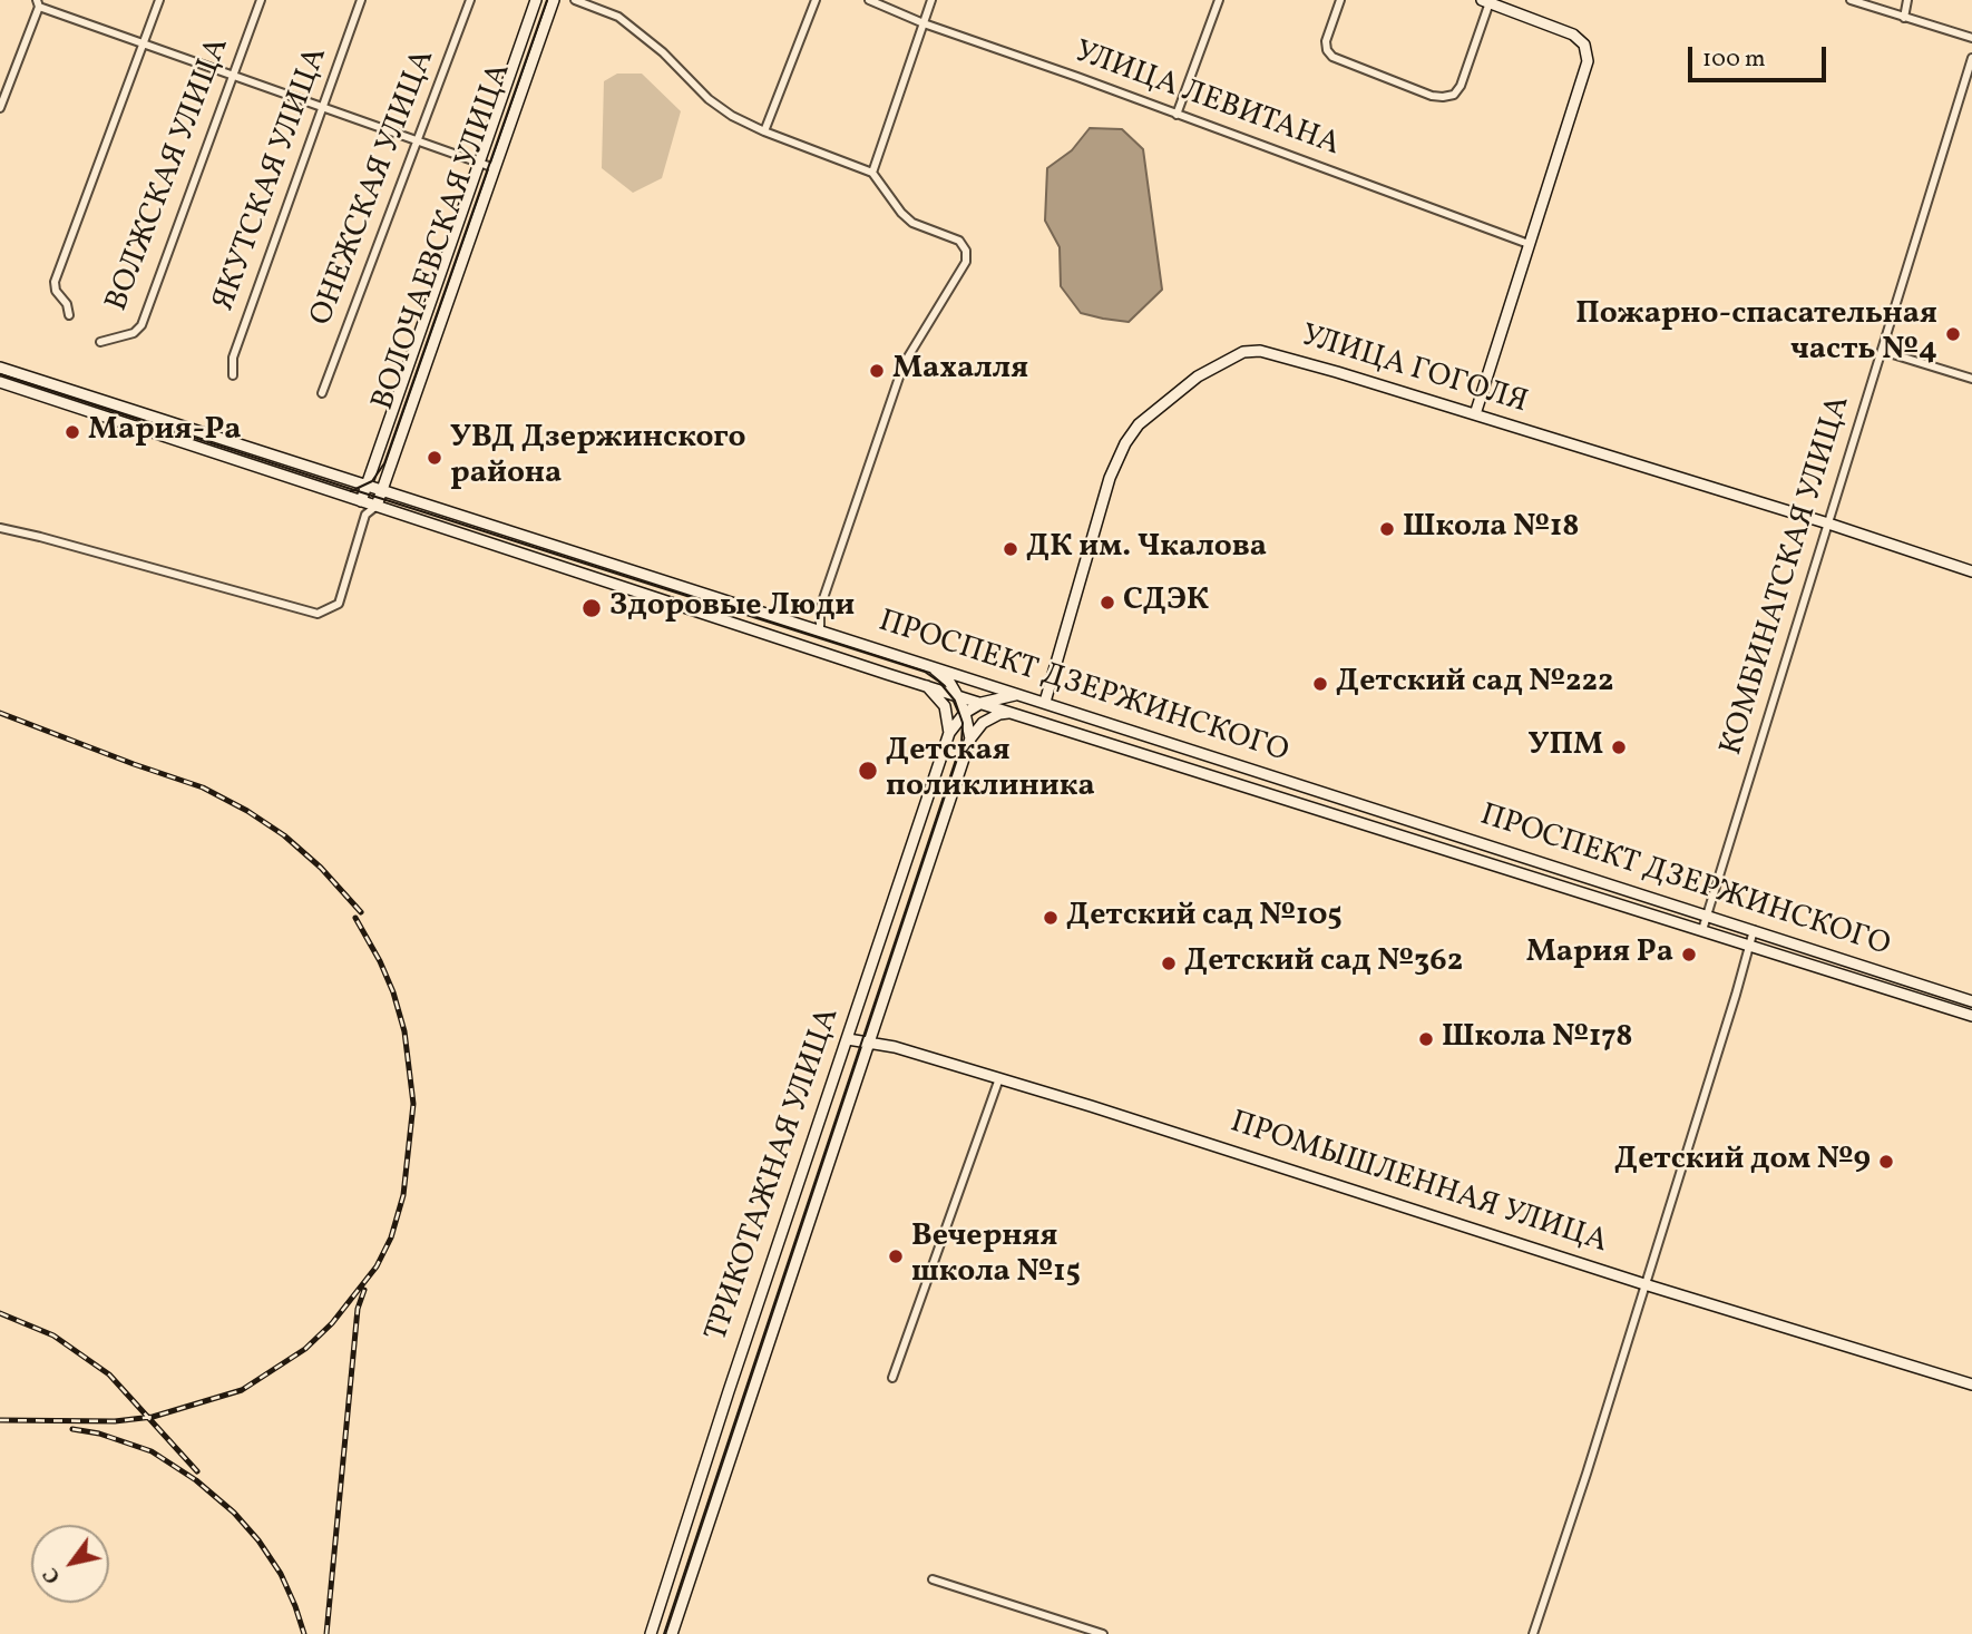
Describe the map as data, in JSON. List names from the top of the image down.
{
  "streets": {
    "main road": [
      "ВОЛОЧАЕВСКАЯ УЛИЦА",
      "УЛИЦА ГОГОЛЯ",
      "ПРОСПЕКТ ДЗЕРЖИНСКОГО",
      "ТРИКОТАЖНАЯ УЛИЦА",
      "ПРОМЫШЛЕННАЯ УЛИЦА"
    ],
    "street": [
      "УЛИЦА ЛЕВИТАНА",
      "ВОЛЖСКАЯ УЛИЦА",
      "ЯКУТСКАЯ УЛИЦА",
      "ОНЕЖСКАЯ УЛИЦА",
      "КОМБИНАТСКАЯ УЛИЦА"
    ]
  },
  "crossings": [
    ["ВОЛОЧАЕВСКАЯ УЛИЦА", "ПРОСПЕКТ ДЗЕРЖИНСКОГО"],
    ["УЛИЦА ГОГОЛЯ", "КОМБИНАТСКАЯ УЛИЦА"],
    ["УЛИЦА ГОГОЛЯ", "ПРОСПЕКТ ДЗЕРЖИНСКОГО"],
    ["КОМБИНАТСКАЯ УЛИЦА", "ПРОСПЕКТ ДЗЕРЖИНСКОГО"],
    ["ТРИКОТАЖНАЯ УЛИЦА", "ПРОМЫШЛЕННАЯ УЛИЦА"]
  ],
  "places": [
    "Пожарно-спасательная часть №4",
    "Махалля",
    "Мария-Ра",
    "УВД Дзержинского района",
    "Школа №18",
    "ДК им. Чкалова",
    "СДЭК",
    "Здоровые Люди",
    "Детский сад №222",
    "УПМ",
    "Детская поликлиника",
    "Детский сад №105",
    "Мария Ра",
    "Детский сад №362",
    "Школа №178",
    "Детский дом №9",
    "Вечерняя школа №15"
  ],
  "scale_bar": "100 m",
  "north": "bottom left"
}
